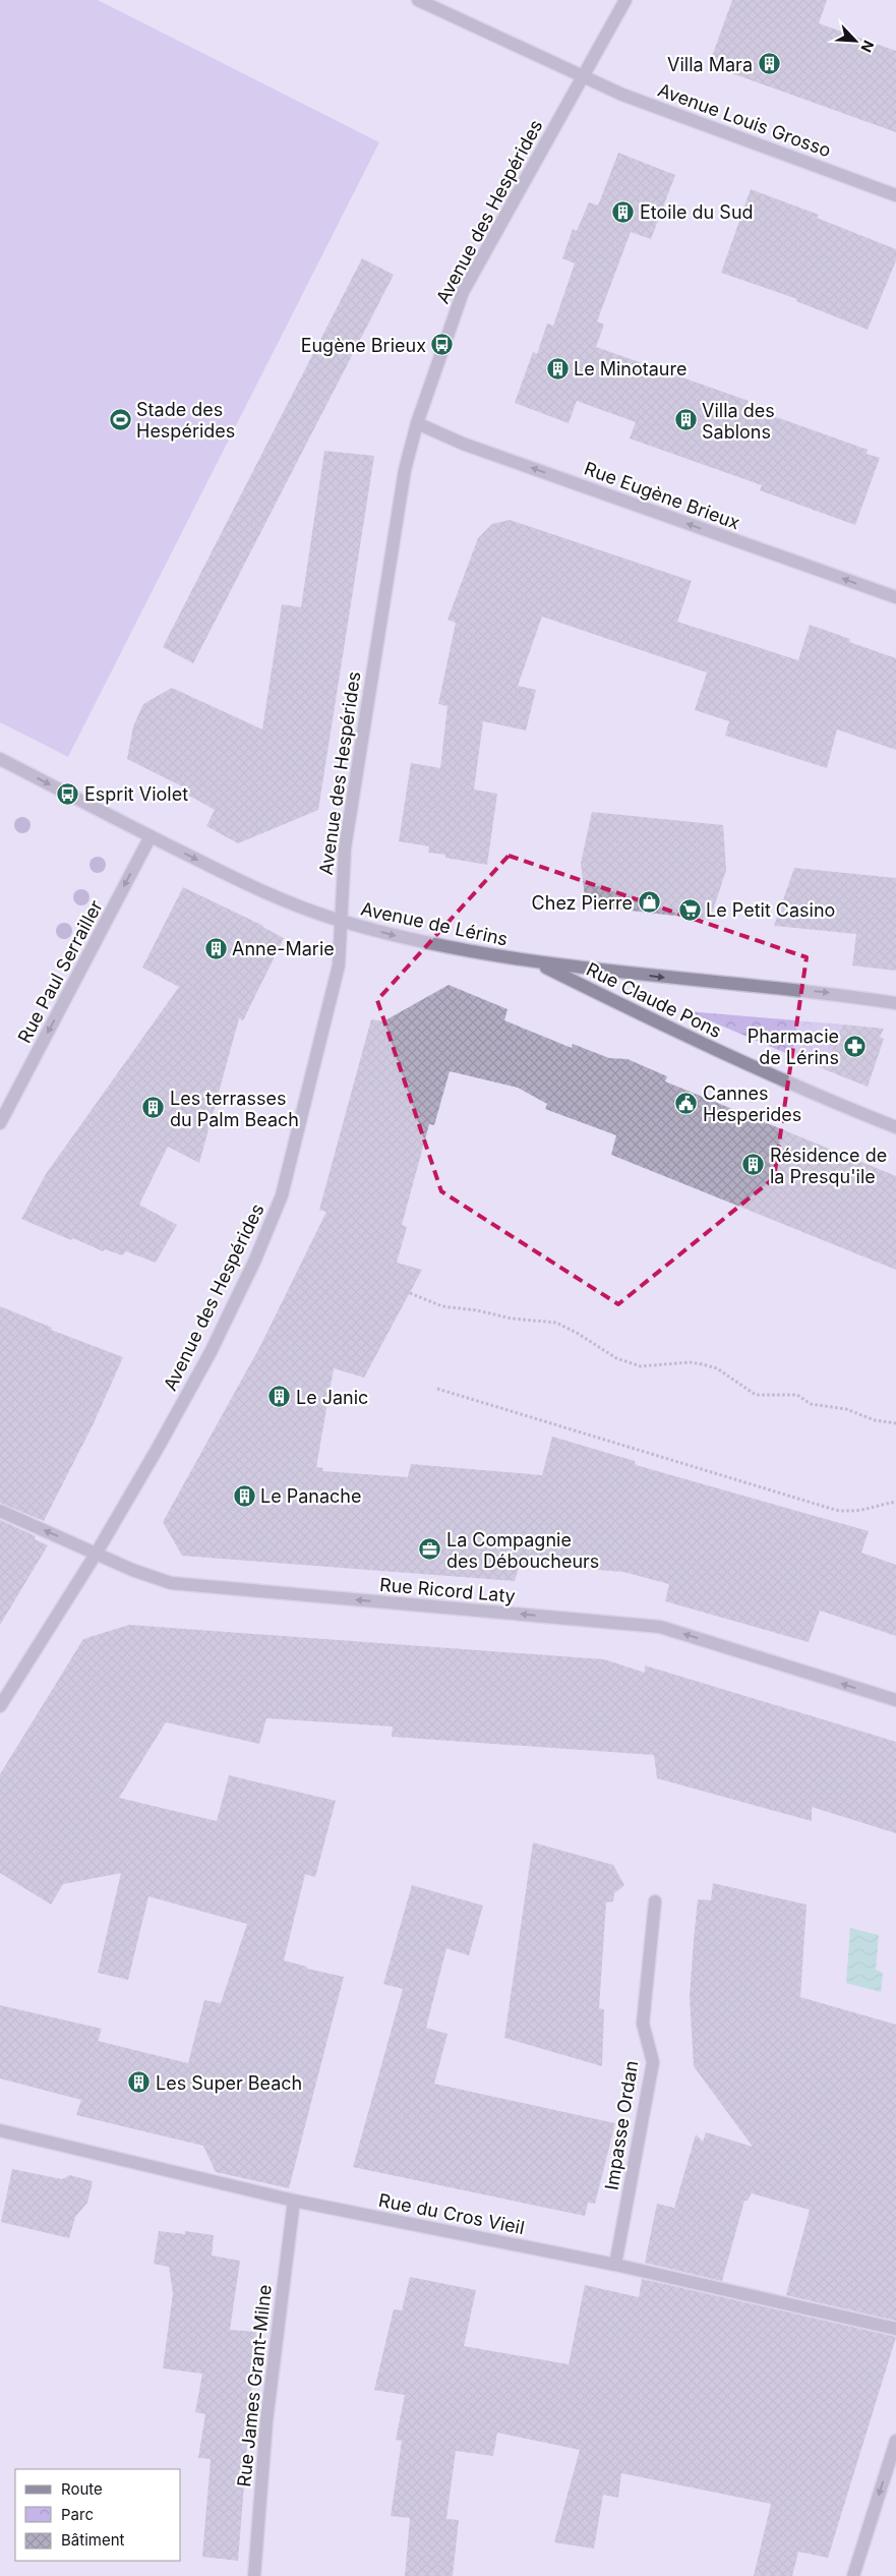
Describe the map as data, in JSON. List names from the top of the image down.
{
  "streets": {
    "street": [
      "Avenue Louis Grosso",
      "Avenue des Hespérides",
      "Rue Eugène Brieux",
      "Avenue de Lérins",
      "Rue Paul Serrailler",
      "Rue Claude Pons",
      "Rue Ricord Laty",
      "Impasse Ordan",
      "Rue du Cros Vieil",
      "Rue James Grant-Milne"
    ]
  },
  "crossings": [
    ["Avenue Louis Grosso", "Avenue des Hespérides"],
    ["Avenue des Hespérides", "Rue Eugène Brieux"],
    ["Avenue des Hespérides", "Avenue de Lérins"],
    ["Avenue des Hespérides", "Rue Ricord Laty"],
    ["Avenue de Lérins", "Rue Paul Serrailler"],
    ["Avenue de Lérins", "Rue Claude Pons"],
    ["Impasse Ordan", "Rue du Cros Vieil"],
    ["Rue du Cros Vieil", "Rue James Grant-Milne"]
  ],
  "one_way": [
    "Rue Eugène Brieux",
    "Avenue de Lérins",
    "Rue Paul Serrailler",
    "Rue Ricord Laty"
  ],
  "places": {
    "building": [
      "Villa Mara",
      "Etoile du Sud",
      "Le Minotaure",
      "Villa des Sablons",
      "Anne-Marie",
      "Les terrasses du Palm Beach",
      "Résidence de la Presqu'ile",
      "Le Janic",
      "Le Panache",
      "Les Super Beach"
    ],
    "bus stop": ["Eugène Brieux", "Esprit Violet"],
    "sports": ["Stade des Hespérides"],
    "shop": ["Chez Pierre"],
    "supermarket": ["Le Petit Casino"],
    "pharmacy": ["Pharmacie de Lérins"],
    "public building": ["Cannes Hesperides"],
    "office": ["La Compagnie des Déboucheurs"]
  },
  "legend": ["Route", "Parc", "Bâtiment"],
  "north": "bottom right"
}
